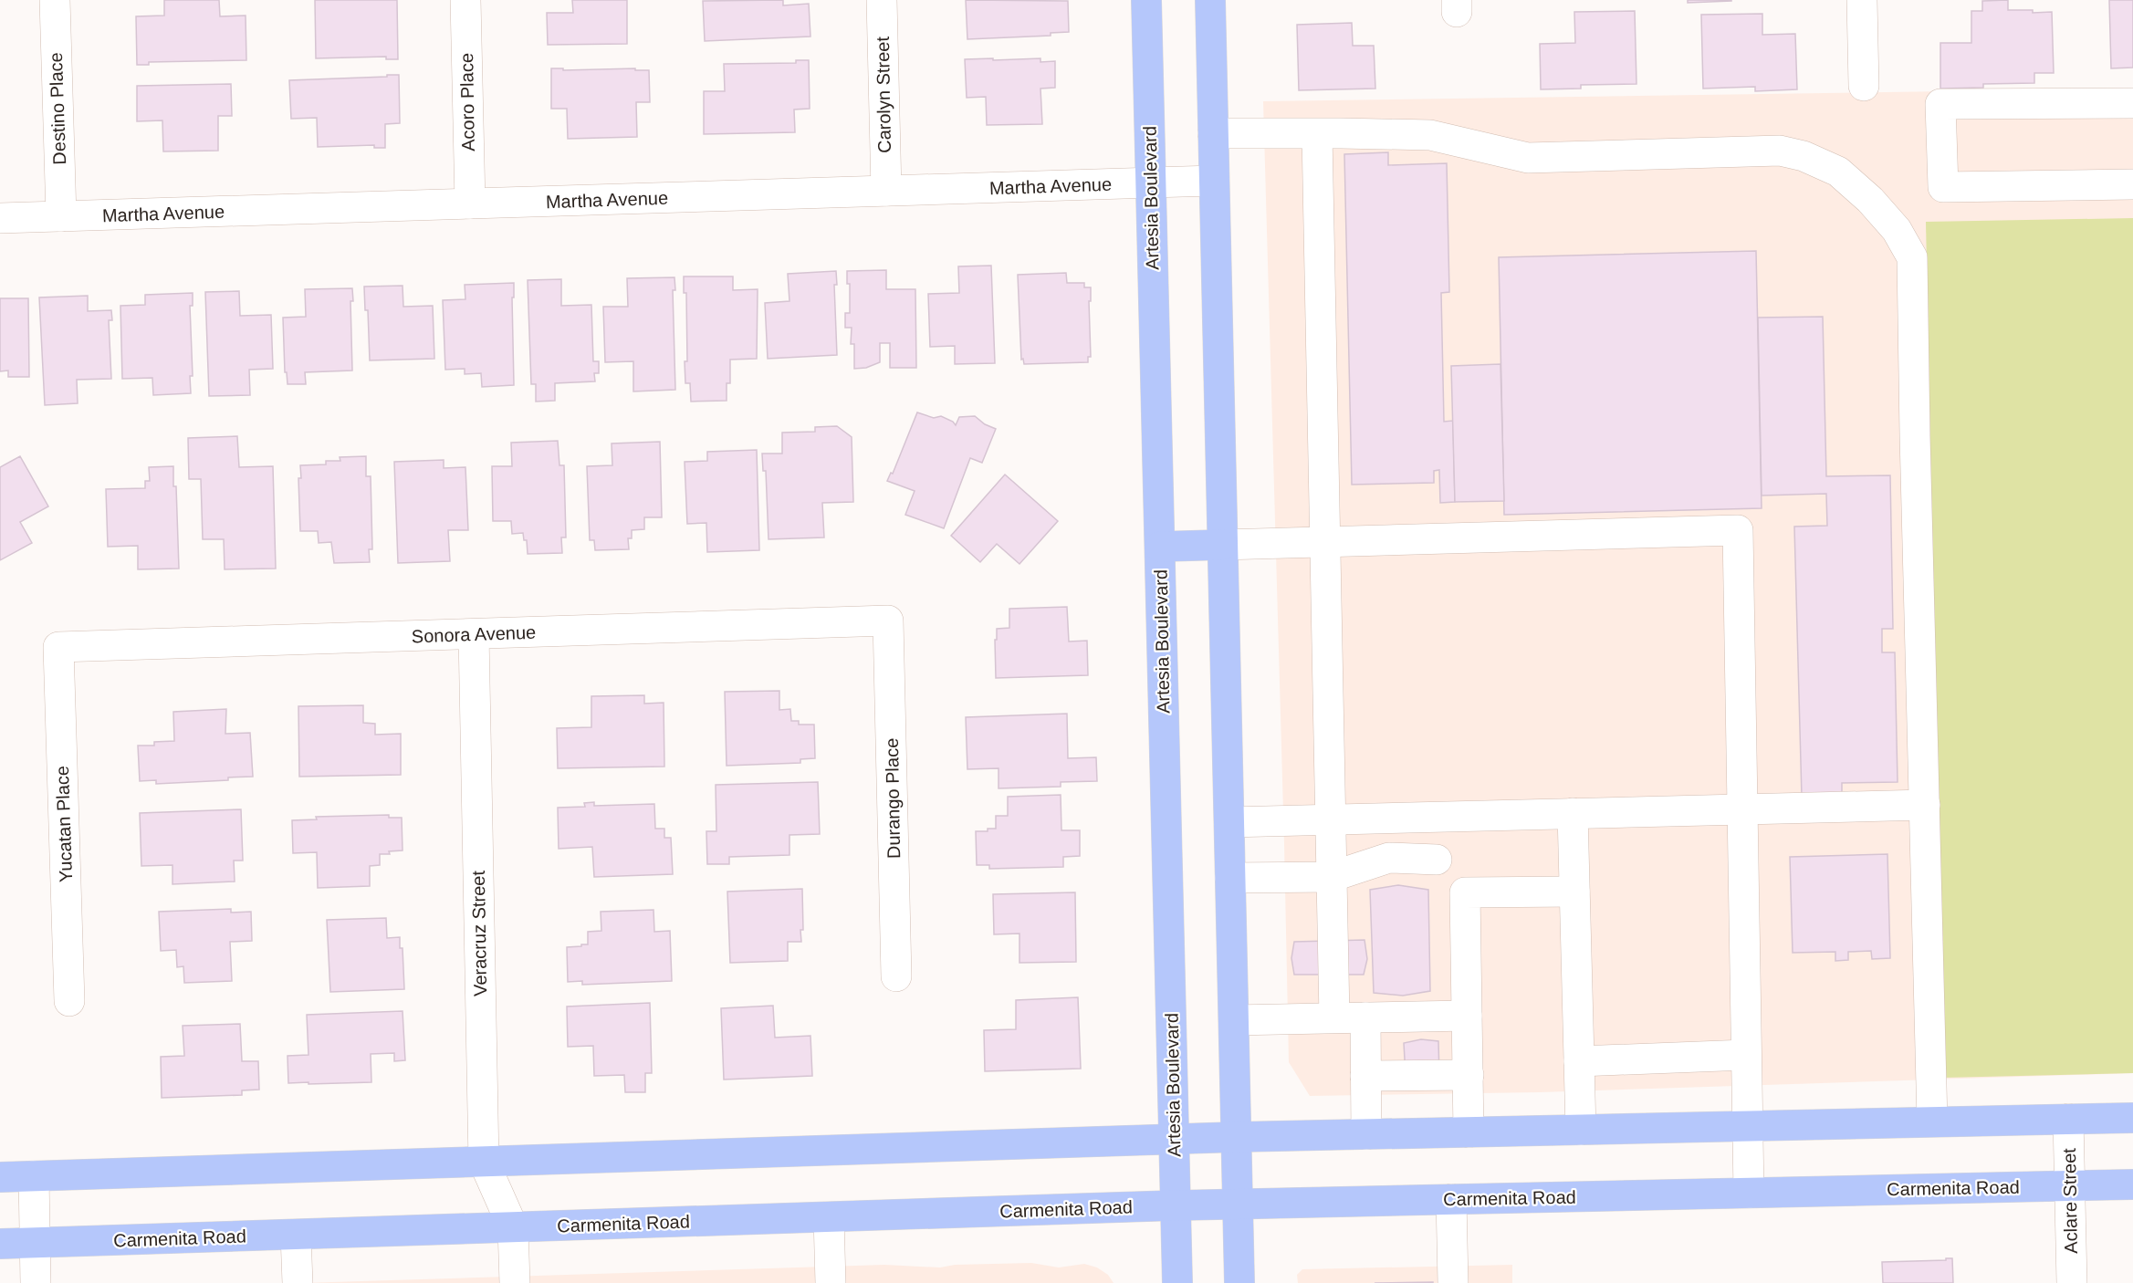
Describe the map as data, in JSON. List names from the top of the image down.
{
  "streets": {
    "main road": ["Artesia Boulevard", "Carmenita Road"],
    "street": [
      "Carolyn Street",
      "Acoro Place",
      "Destino Place",
      "Martha Avenue",
      "Sonora Avenue",
      "Durango Place",
      "Yucatan Place",
      "Veracruz Street",
      "Aclare Street"
    ]
  },
  "crossings": [
    ["Carolyn Street", "Martha Avenue"],
    ["Acoro Place", "Martha Avenue"],
    ["Destino Place", "Martha Avenue"],
    ["Martha Avenue", "Artesia Boulevard"],
    ["Artesia Boulevard", "Carmenita Road"],
    ["Sonora Avenue", "Durango Place"],
    ["Sonora Avenue", "Yucatan Place"],
    ["Sonora Avenue", "Veracruz Street"],
    ["Veracruz Street", "Carmenita Road"],
    ["Carmenita Road", "Aclare Street"]
  ]
}
